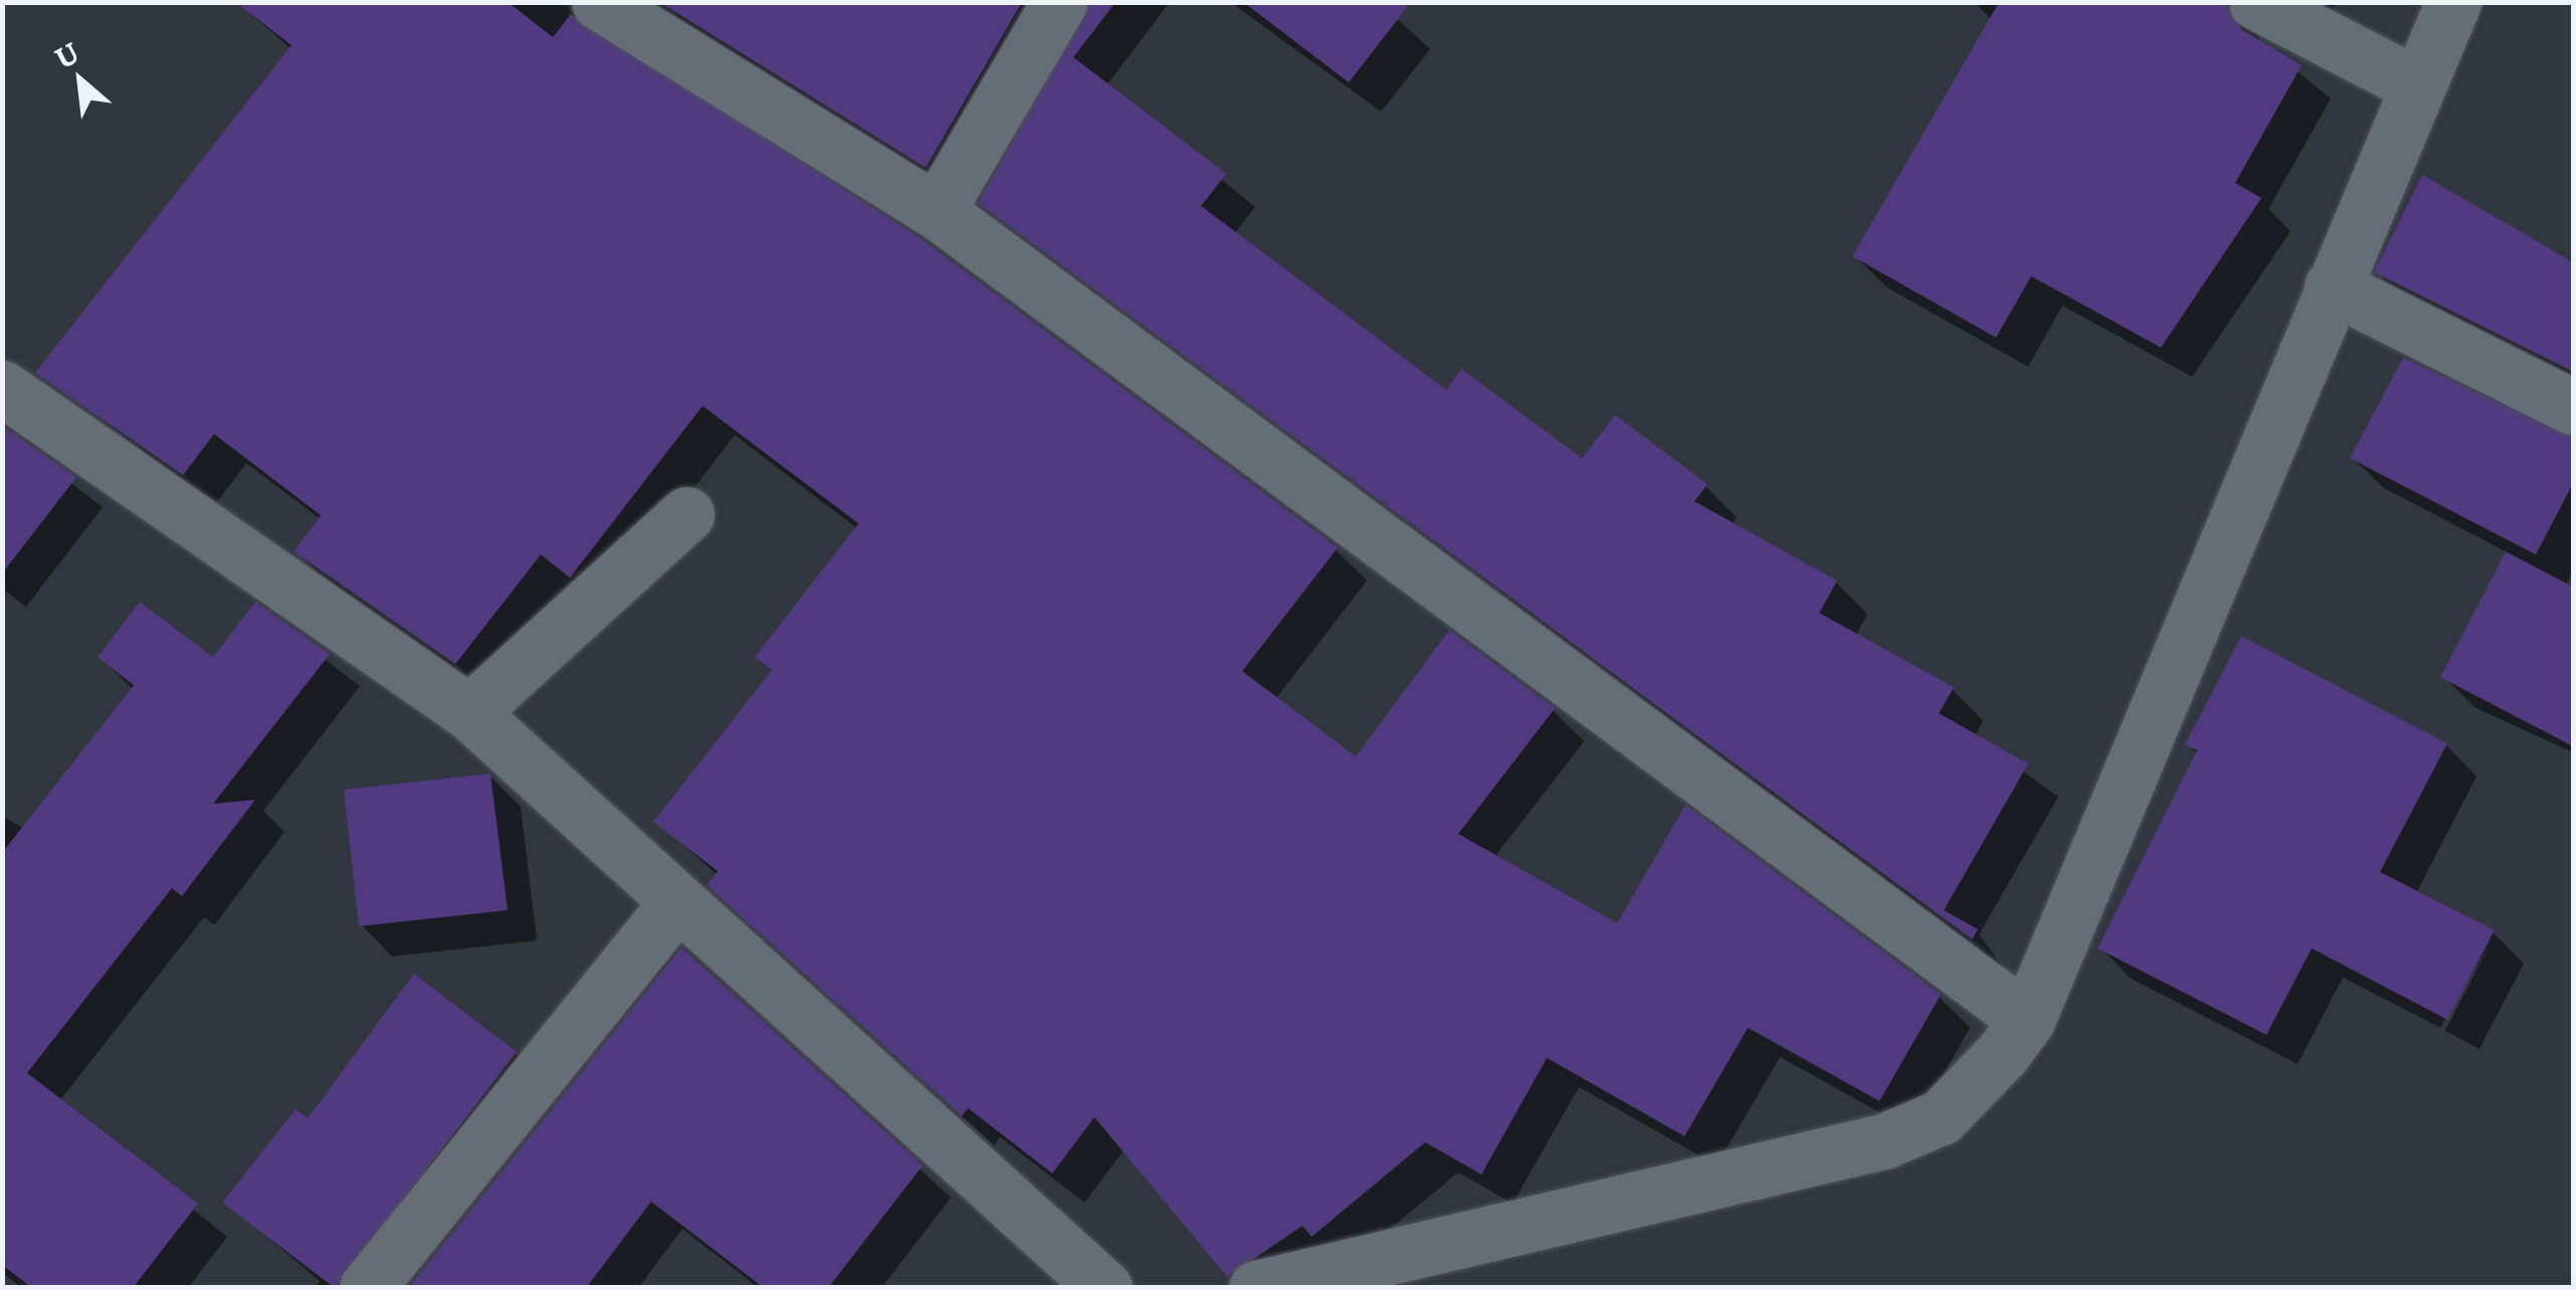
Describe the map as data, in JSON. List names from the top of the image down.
{
  "north": "top left"
}
